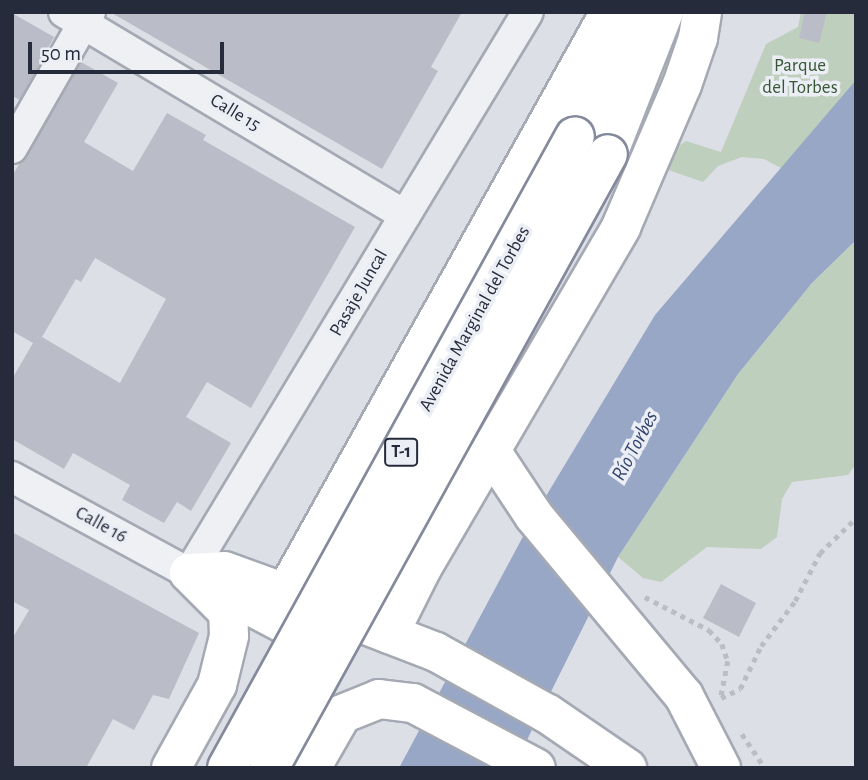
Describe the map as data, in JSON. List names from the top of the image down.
{
  "streets": {
    "highway": ["Avenida Marginal del Torbes", "T-1"],
    "street": ["Calle 15", "Pasaje Juncal", "Calle 16"]
  },
  "crossings": [
    ["Calle 15", "Pasaje Juncal"],
    ["Pasaje Juncal", "Calle 16"]
  ],
  "water": ["Río Torbes"],
  "parks": ["Parque del Torbes"],
  "scale_bar": "50 m"
}
